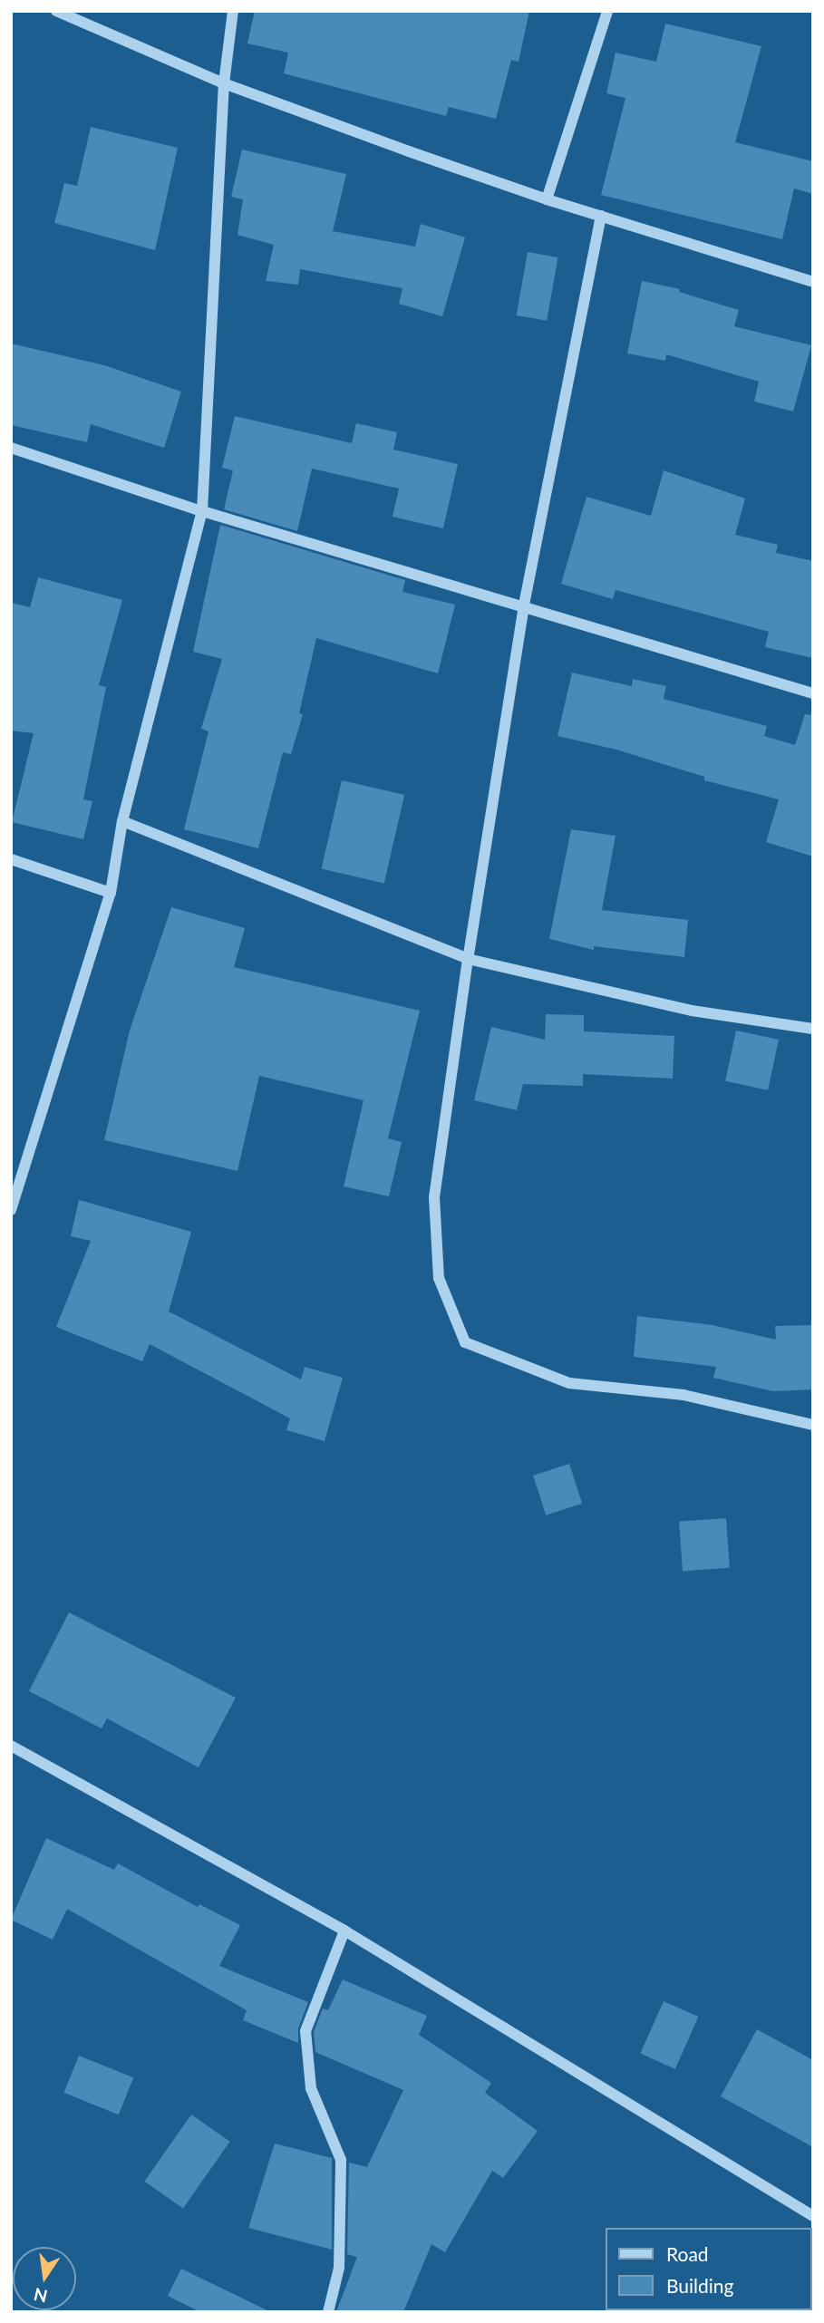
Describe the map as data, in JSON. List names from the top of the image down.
{
  "legend": ["Road", "Building"],
  "north": "bottom"
}
